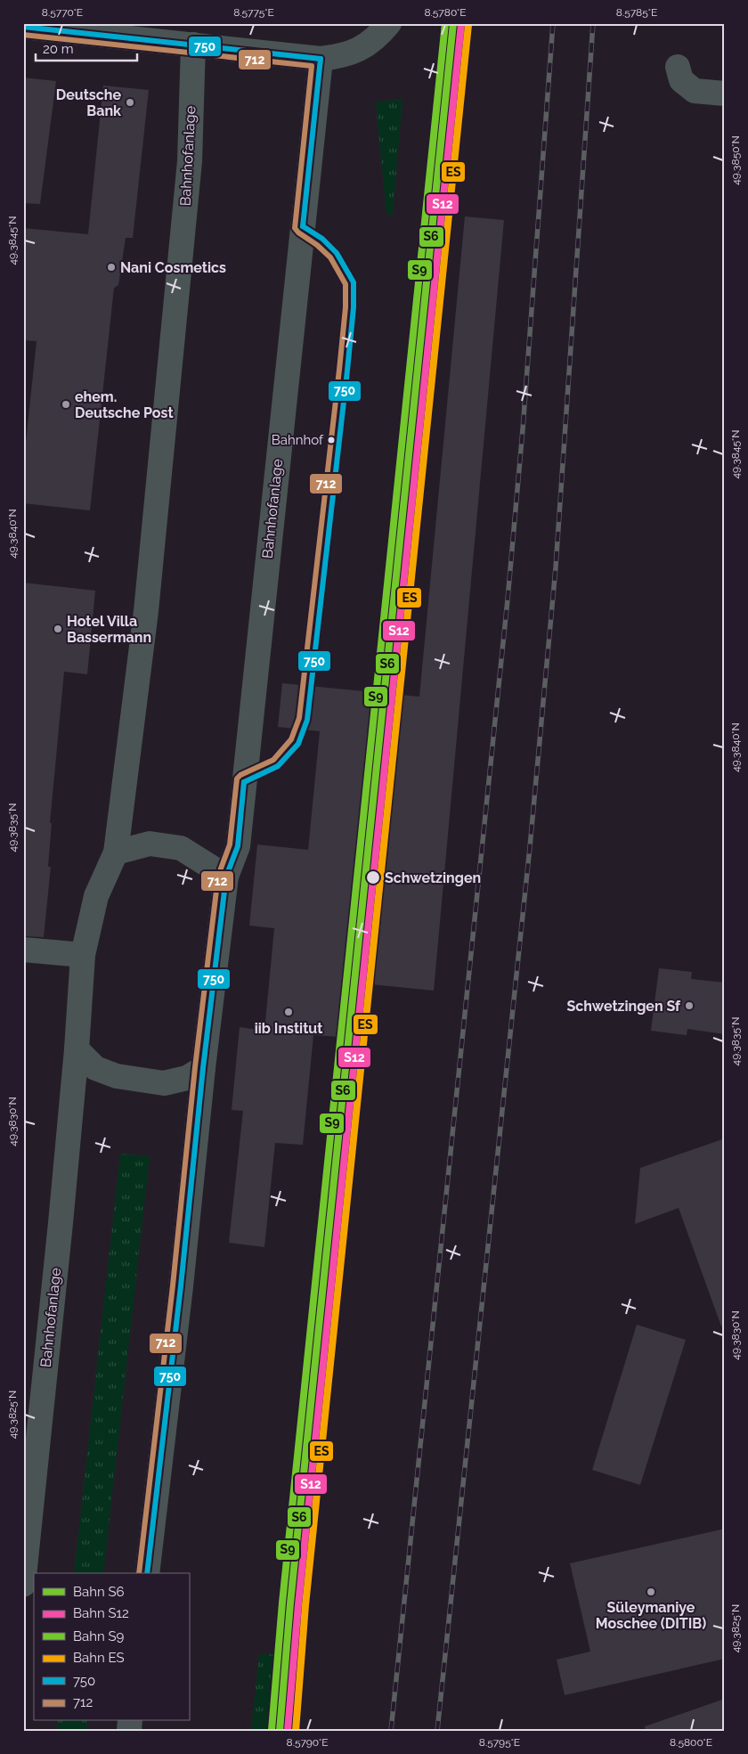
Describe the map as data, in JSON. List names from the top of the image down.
{
  "streets": {
    "street": ["Bahnhofanlage"]
  },
  "places": [
    "Deutsche Bank",
    "Nani Cosmetics",
    "ehem. Deutsche Post",
    "Bahnhof",
    "Hotel Villa Bassermann",
    "Schwetzingen",
    "Schwetzingen Sf",
    "iib Institut",
    "Süleymaniye Moschee (DITIB)"
  ],
  "lines": [
    "rail line S6",
    "rail line S9",
    "rail line S12",
    "rail line ES",
    "transit line 750",
    "transit line 712"
  ],
  "legend": [
    "Bahn S6",
    "Bahn S12",
    "Bahn S9",
    "Bahn ES",
    "750",
    "712"
  ],
  "scale_bar": "20 m",
  "coordinates": [
    "8.5770°E",
    "8.5775°E",
    "8.5780°E",
    "8.5785°E",
    "49.3850°N",
    "49.3845°N",
    "49.3840°N",
    "49.3835°N",
    "49.3830°N",
    "49.3825°N",
    "8.5790°E",
    "8.5795°E",
    "8.5800°E"
  ]
}
